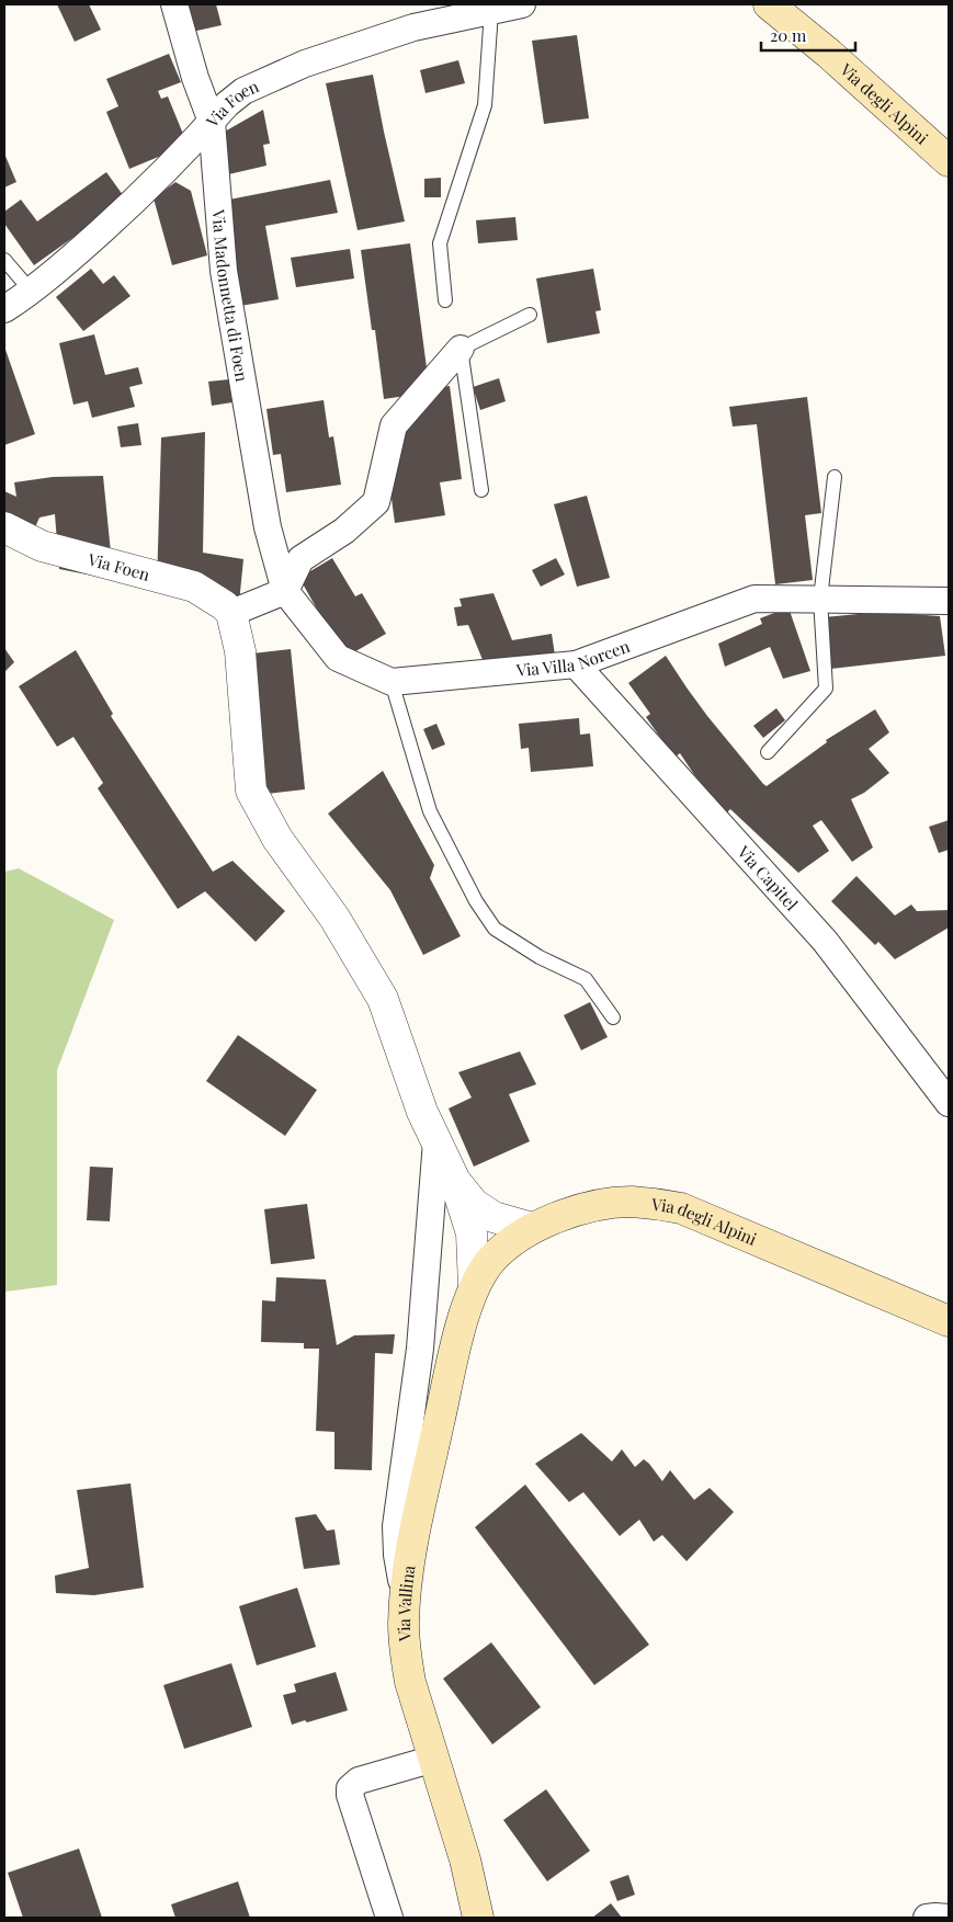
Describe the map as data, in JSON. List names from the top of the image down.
{
  "streets": {
    "main road": ["Via degli Alpini", "Via Vallina"],
    "street": [
      "Via Foen",
      "Via Madonnetta di Foen",
      "Via Villa Norcen",
      "Via Capitel"
    ]
  },
  "crossings": [
    ["Via degli Alpini", "Via Vallina"],
    ["Via Foen", "Via Madonnetta di Foen"],
    ["Via Madonnetta di Foen", "Via Villa Norcen"],
    ["Via Villa Norcen", "Via Capitel"]
  ],
  "scale_bar": "20 m"
}
